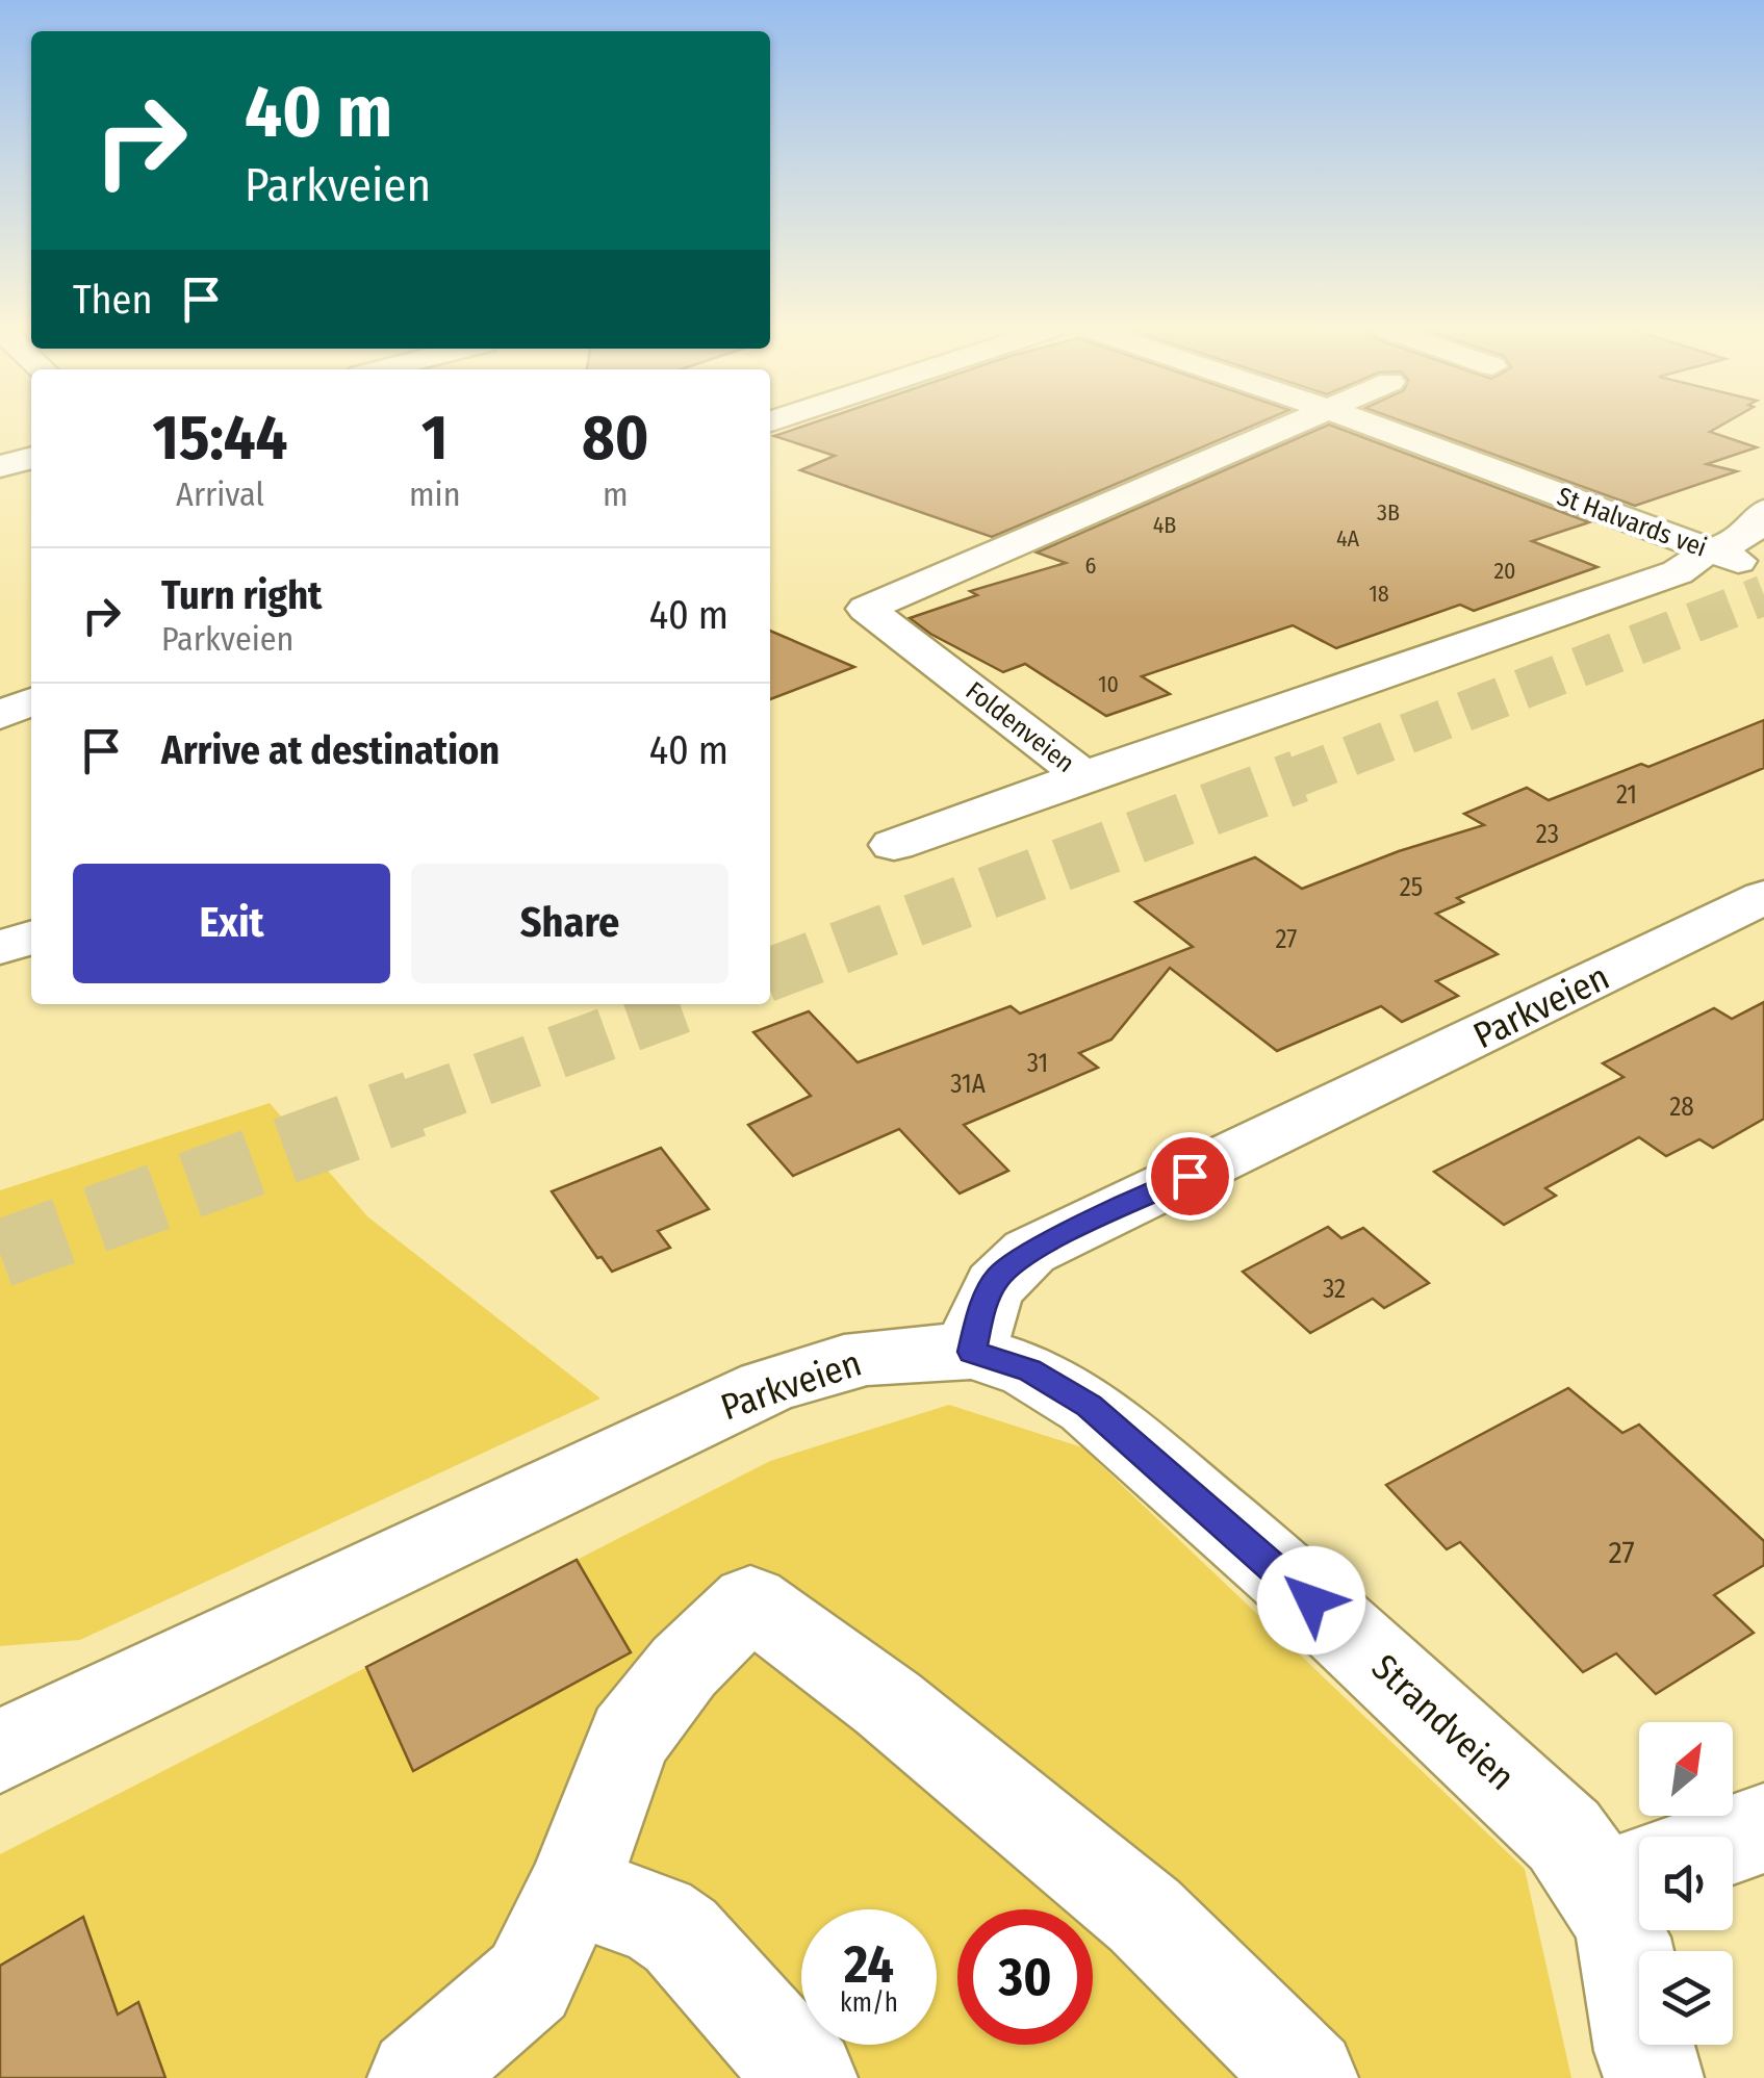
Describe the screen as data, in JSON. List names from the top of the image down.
{
  "streets": {
    "street": [
      "St Halvards vei",
      "Foldenveien",
      "Parkveien",
      "Strandveien"
    ]
  },
  "crossings": [
    ["St Halvards vei", "Foldenveien"],
    ["Parkveien", "Strandveien"]
  ],
  "house_numbers": [
    "3B",
    "4B",
    "4A",
    "6",
    "20",
    "18",
    "10",
    "21",
    "23",
    "25",
    "27",
    "31",
    "31A",
    "28",
    "32",
    "27"
  ],
  "north": "top right",
  "page": {
    "turn": ["40 m", "Parkveien"],
    "then": "Then",
    "eta": [
      "15:44",
      "Arrival",
      "1",
      "min",
      "80",
      "m"
    ],
    "list": [
      {
        "name": "Turn right",
        "note": "Parkveien",
        "value": "40 m"
      },
      {
        "name": "Arrive at destination",
        "value": "40 m"
      }
    ],
    "buttons": ["Exit", "Share"],
    "speed": "24 km/h",
    "limit": "30"
  }
}
